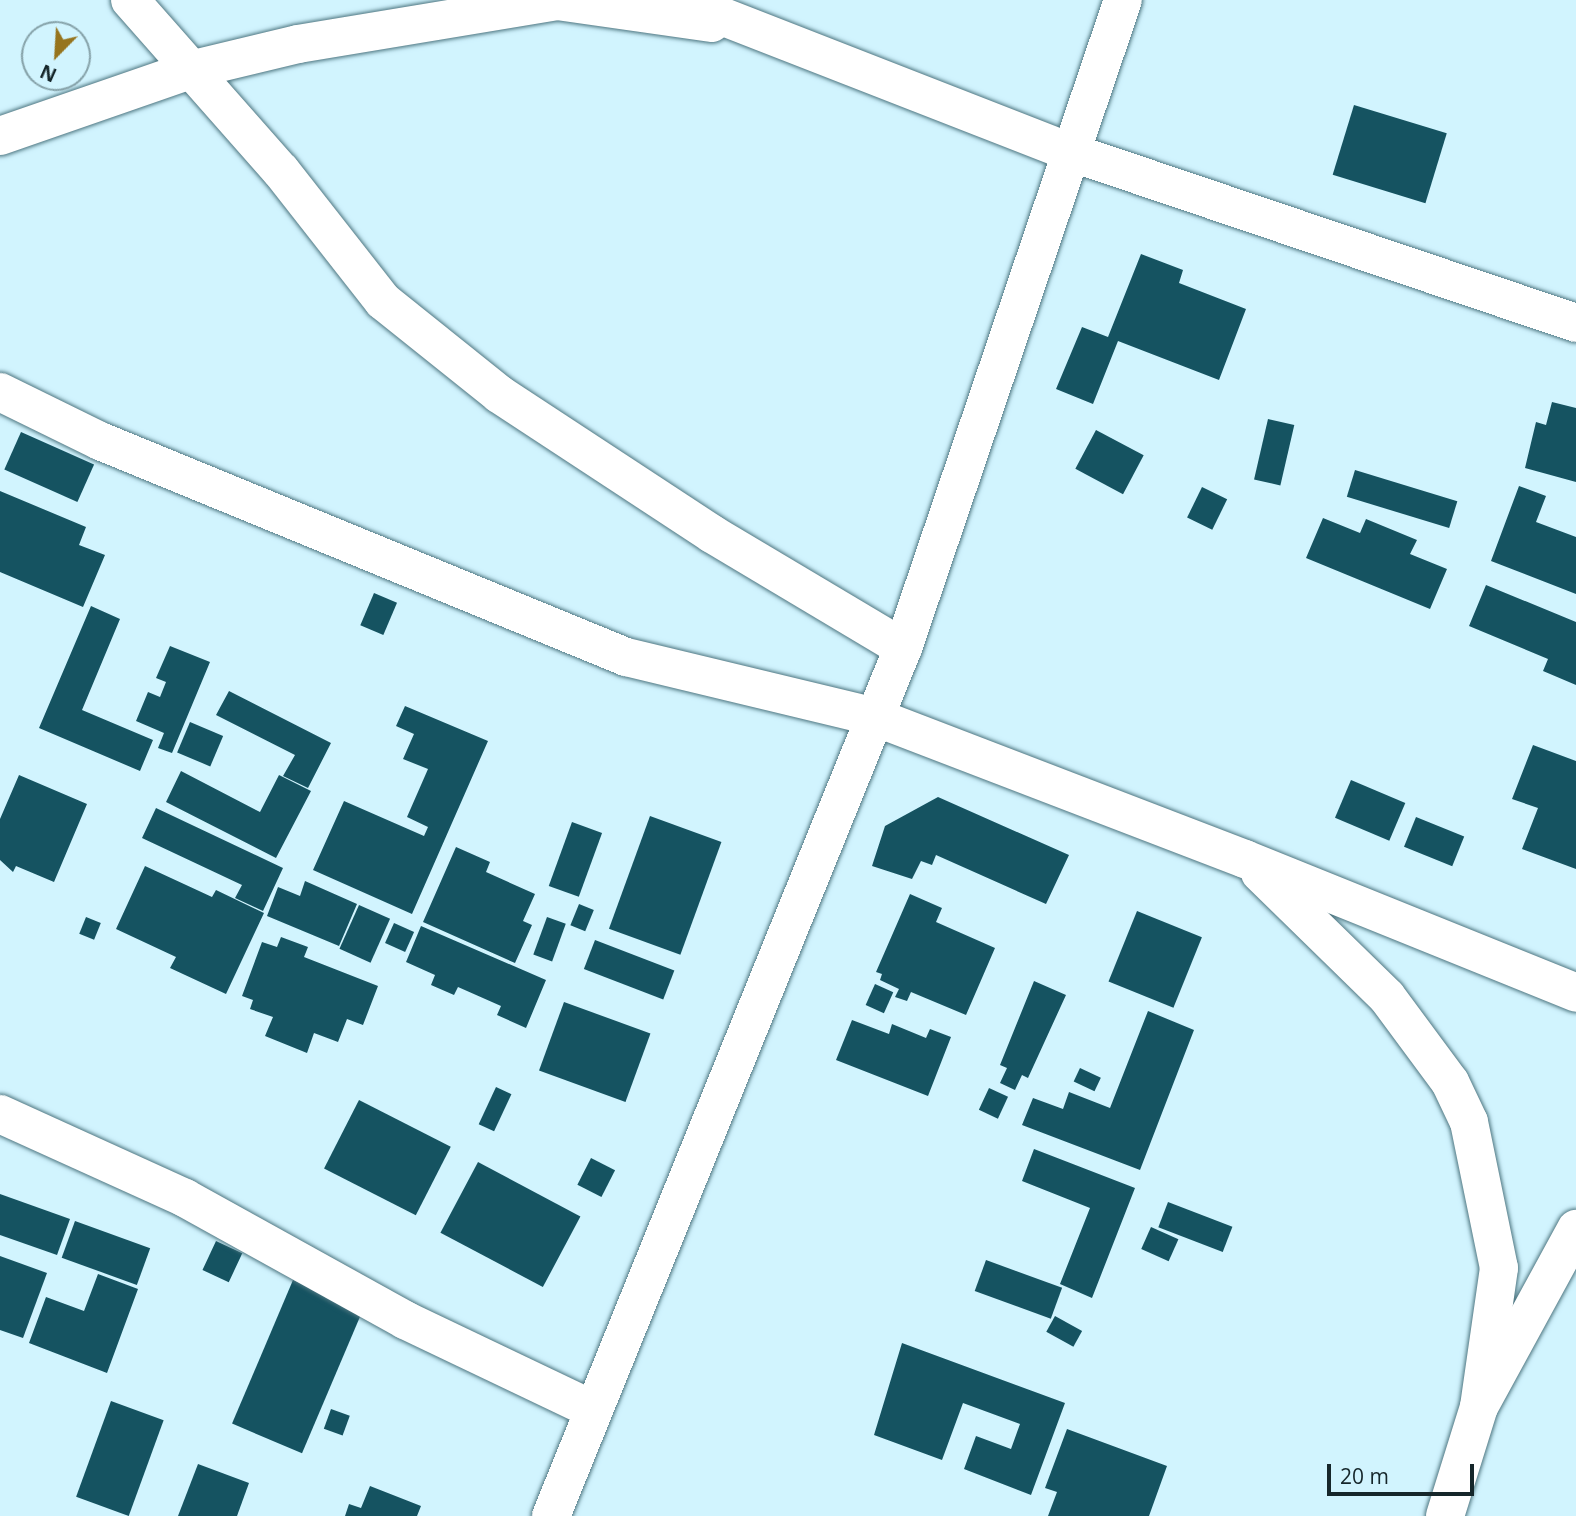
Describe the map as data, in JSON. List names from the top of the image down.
{
  "scale_bar": "20 m",
  "north": "bottom left"
}
